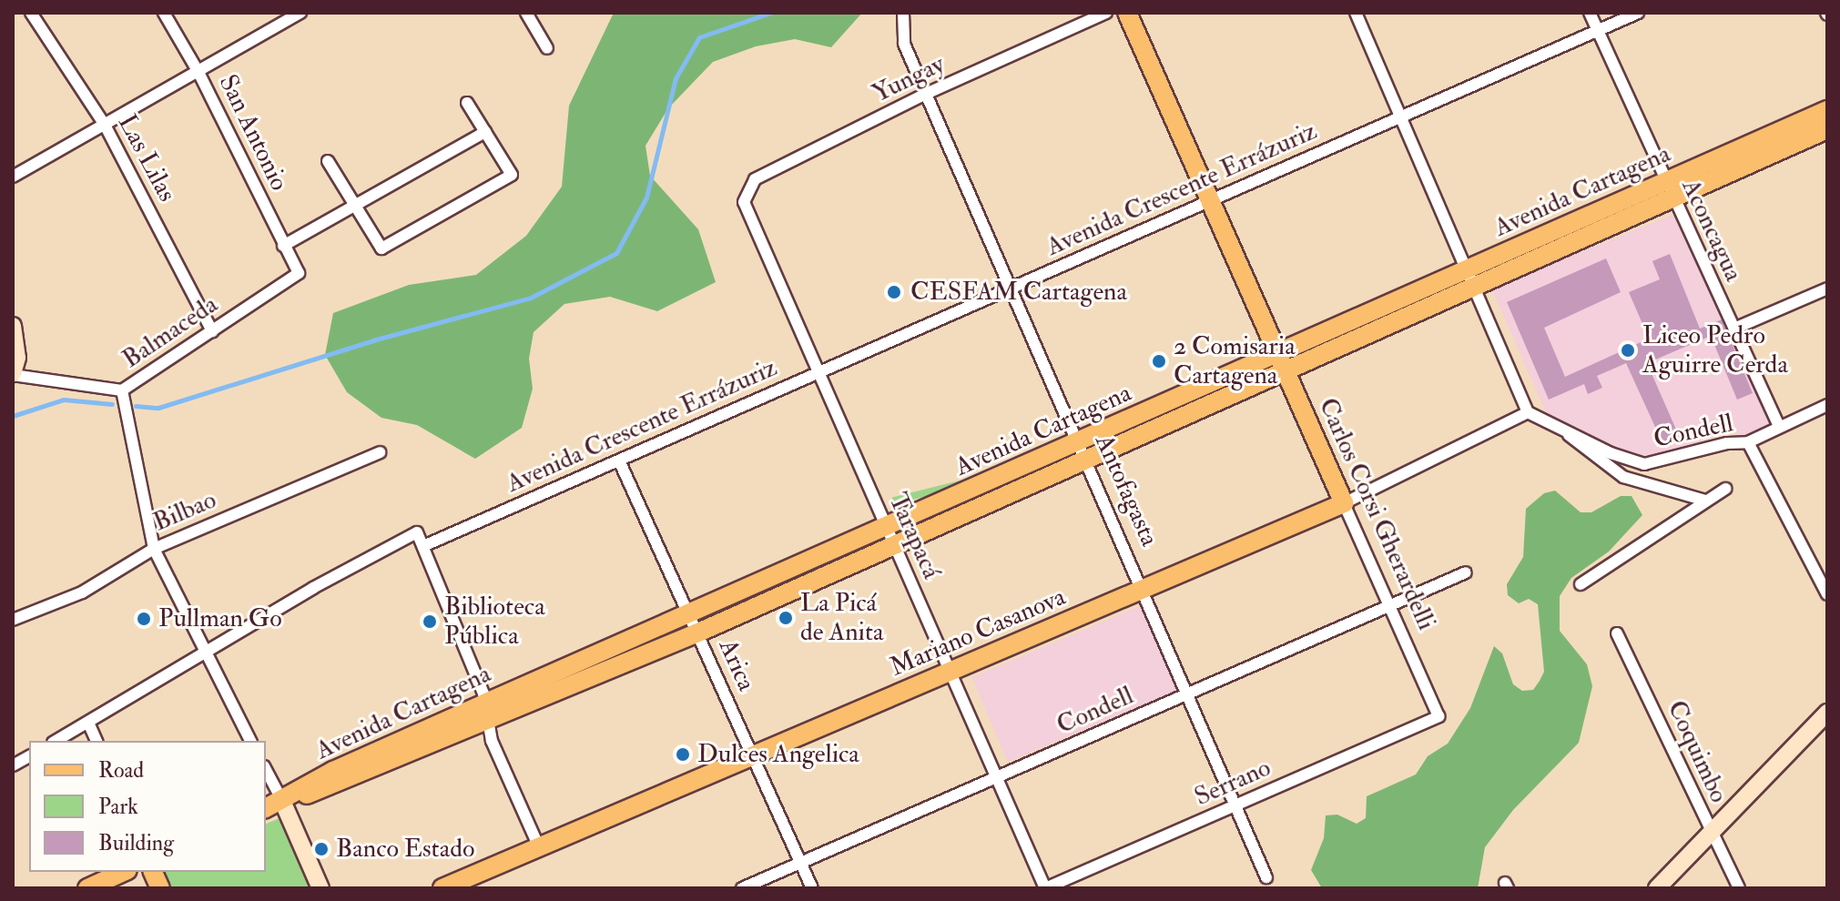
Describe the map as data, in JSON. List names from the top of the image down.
{
  "streets": {
    "main road": ["Avenida Cartagena", "Carlos Corsi Gherardelli", "Mariano Casanova"],
    "street": [
      "Yungay",
      "San Antonio",
      "Las Lilas",
      "Avenida Crescente Errázuriz",
      "Aconcagua",
      "Balmaceda",
      "Condell",
      "Antofagasta",
      "Bilbao",
      "Tarapacá",
      "Arica",
      "Coquimbo",
      "Serrano"
    ]
  },
  "crossings": [
    ["Yungay", "Antofagasta"],
    ["Yungay", "Tarapacá"],
    ["San Antonio", "Balmaceda"],
    ["Las Lilas", "Balmaceda"],
    ["Avenida Crescente Errázuriz", "Aconcagua"],
    ["Avenida Crescente Errázuriz", "Antofagasta"],
    ["Avenida Crescente Errázuriz", "Carlos Corsi Gherardelli"],
    ["Avenida Crescente Errázuriz", "Tarapacá"],
    ["Avenida Crescente Errázuriz", "Arica"],
    ["Avenida Cartagena", "Aconcagua"],
    ["Avenida Cartagena", "Antofagasta"],
    ["Avenida Cartagena", "Carlos Corsi Gherardelli"],
    ["Avenida Cartagena", "Tarapacá"],
    ["Avenida Cartagena", "Arica"],
    ["Aconcagua", "Condell"],
    ["Condell", "Antofagasta"],
    ["Condell", "Carlos Corsi Gherardelli"],
    ["Condell", "Tarapacá"],
    ["Condell", "Mariano Casanova"],
    ["Condell", "Arica"],
    ["Antofagasta", "Mariano Casanova"],
    ["Antofagasta", "Serrano"],
    ["Carlos Corsi Gherardelli", "Mariano Casanova"],
    ["Carlos Corsi Gherardelli", "Serrano"],
    ["Tarapacá", "Mariano Casanova"],
    ["Tarapacá", "Serrano"],
    ["Mariano Casanova", "Arica"]
  ],
  "places": [
    "CESFAM Cartagena",
    "Liceo Pedro Aguirre Cerda",
    "2 Comisaria Cartagena",
    "La Picá de Anita",
    "Pullman Go",
    "Biblioteca Pública",
    "Dulces Angelica",
    "Banco Estado"
  ],
  "legend": ["Road", "Park", "Building"]
}
